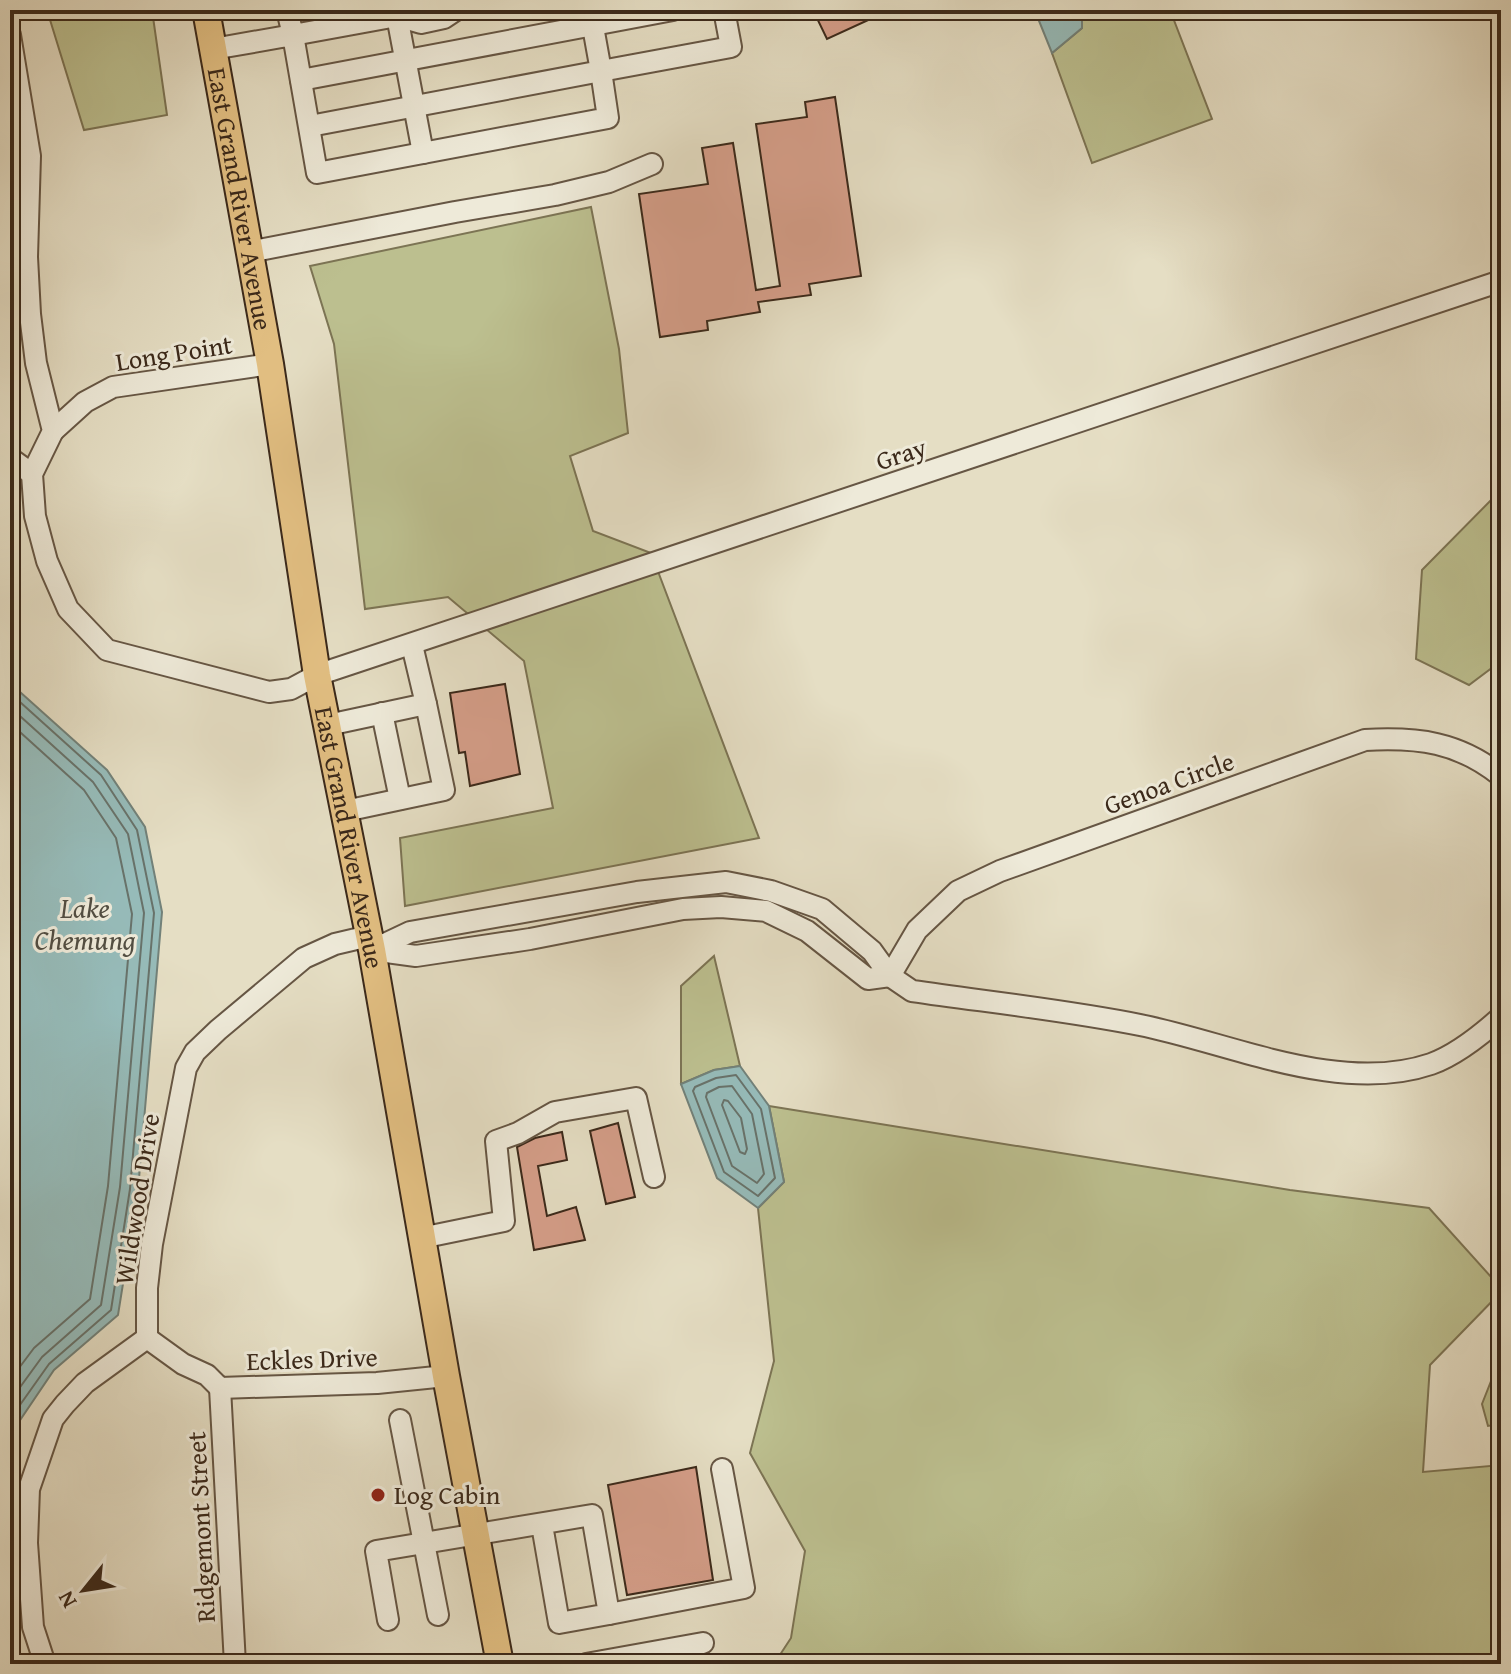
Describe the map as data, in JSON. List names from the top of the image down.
{
  "streets": {
    "main road": ["East Grand River Avenue"],
    "street": [
      "Long Point",
      "Gray",
      "Genoa Circle",
      "Wildwood Drive",
      "Eckles Drive",
      "Ridgemont Street"
    ]
  },
  "crossings": [
    ["East Grand River Avenue", "Long Point"],
    ["East Grand River Avenue", "Gray"],
    ["East Grand River Avenue", "Wildwood Drive"],
    ["East Grand River Avenue", "Eckles Drive"],
    ["Wildwood Drive", "Eckles Drive"],
    ["Eckles Drive", "Ridgemont Street"]
  ],
  "water": ["Lake Chemung"],
  "places": ["Log Cabin"],
  "north": "bottom left"
}
